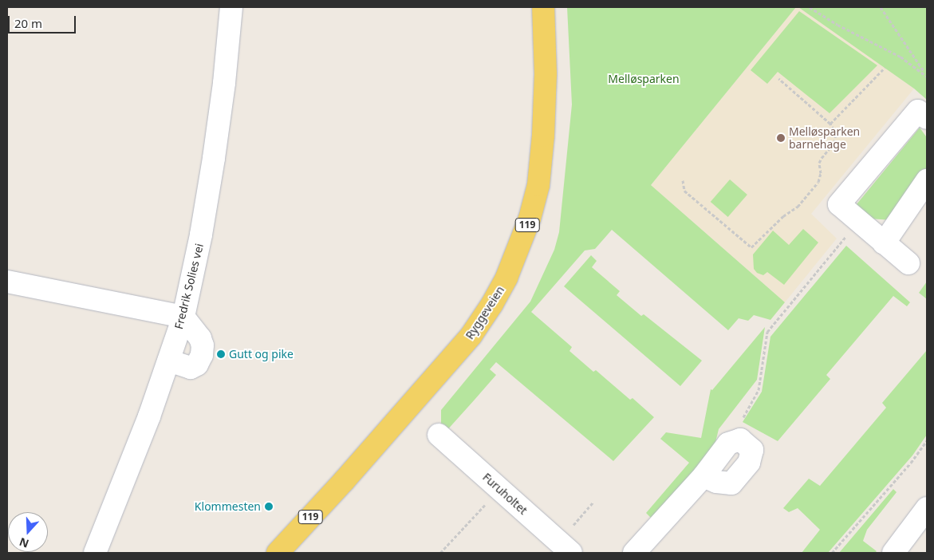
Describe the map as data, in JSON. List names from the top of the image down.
{
  "streets": {
    "main road": ["119", "Ryggeveien"],
    "street": ["Fredrik Solies vei", "Furuholtet"]
  },
  "parks": ["Melløsparken"],
  "places": ["Melløsparken barnehage", "Gutt og pike", "Klommesten"],
  "scale_bar": "20 m",
  "north": "bottom"
}
